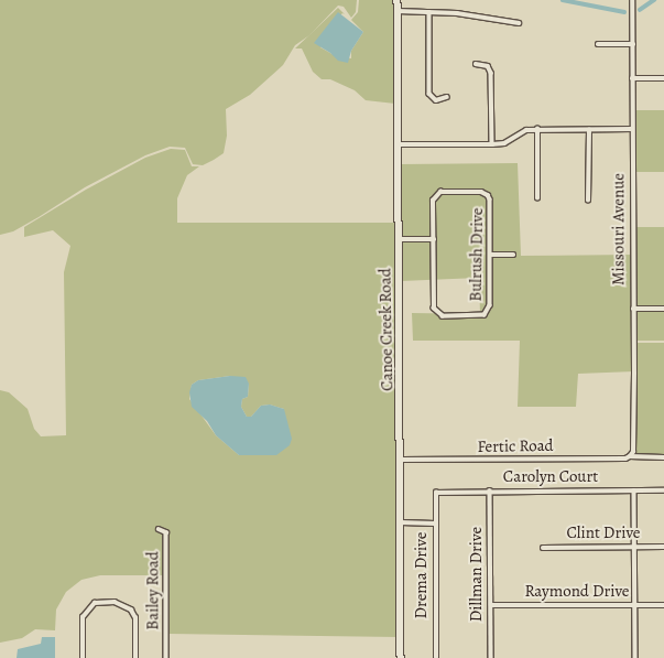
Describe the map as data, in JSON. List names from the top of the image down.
{
  "streets": {
    "main road": ["Canoe Creek Road"],
    "street": [
      "Missouri Avenue",
      "Bulrush Drive",
      "Fertic Road",
      "Carolyn Court",
      "Clint Drive",
      "Dillman Drive",
      "Drema Drive",
      "Bailey Road",
      "Raymond Drive"
    ]
  },
  "crossings": [
    ["Missouri Avenue", "Fertic Road"],
    ["Canoe Creek Road", "Fertic Road"],
    ["Carolyn Court", "Dillman Drive"],
    ["Carolyn Court", "Drema Drive"],
    ["Dillman Drive", "Raymond Drive"]
  ]
}
